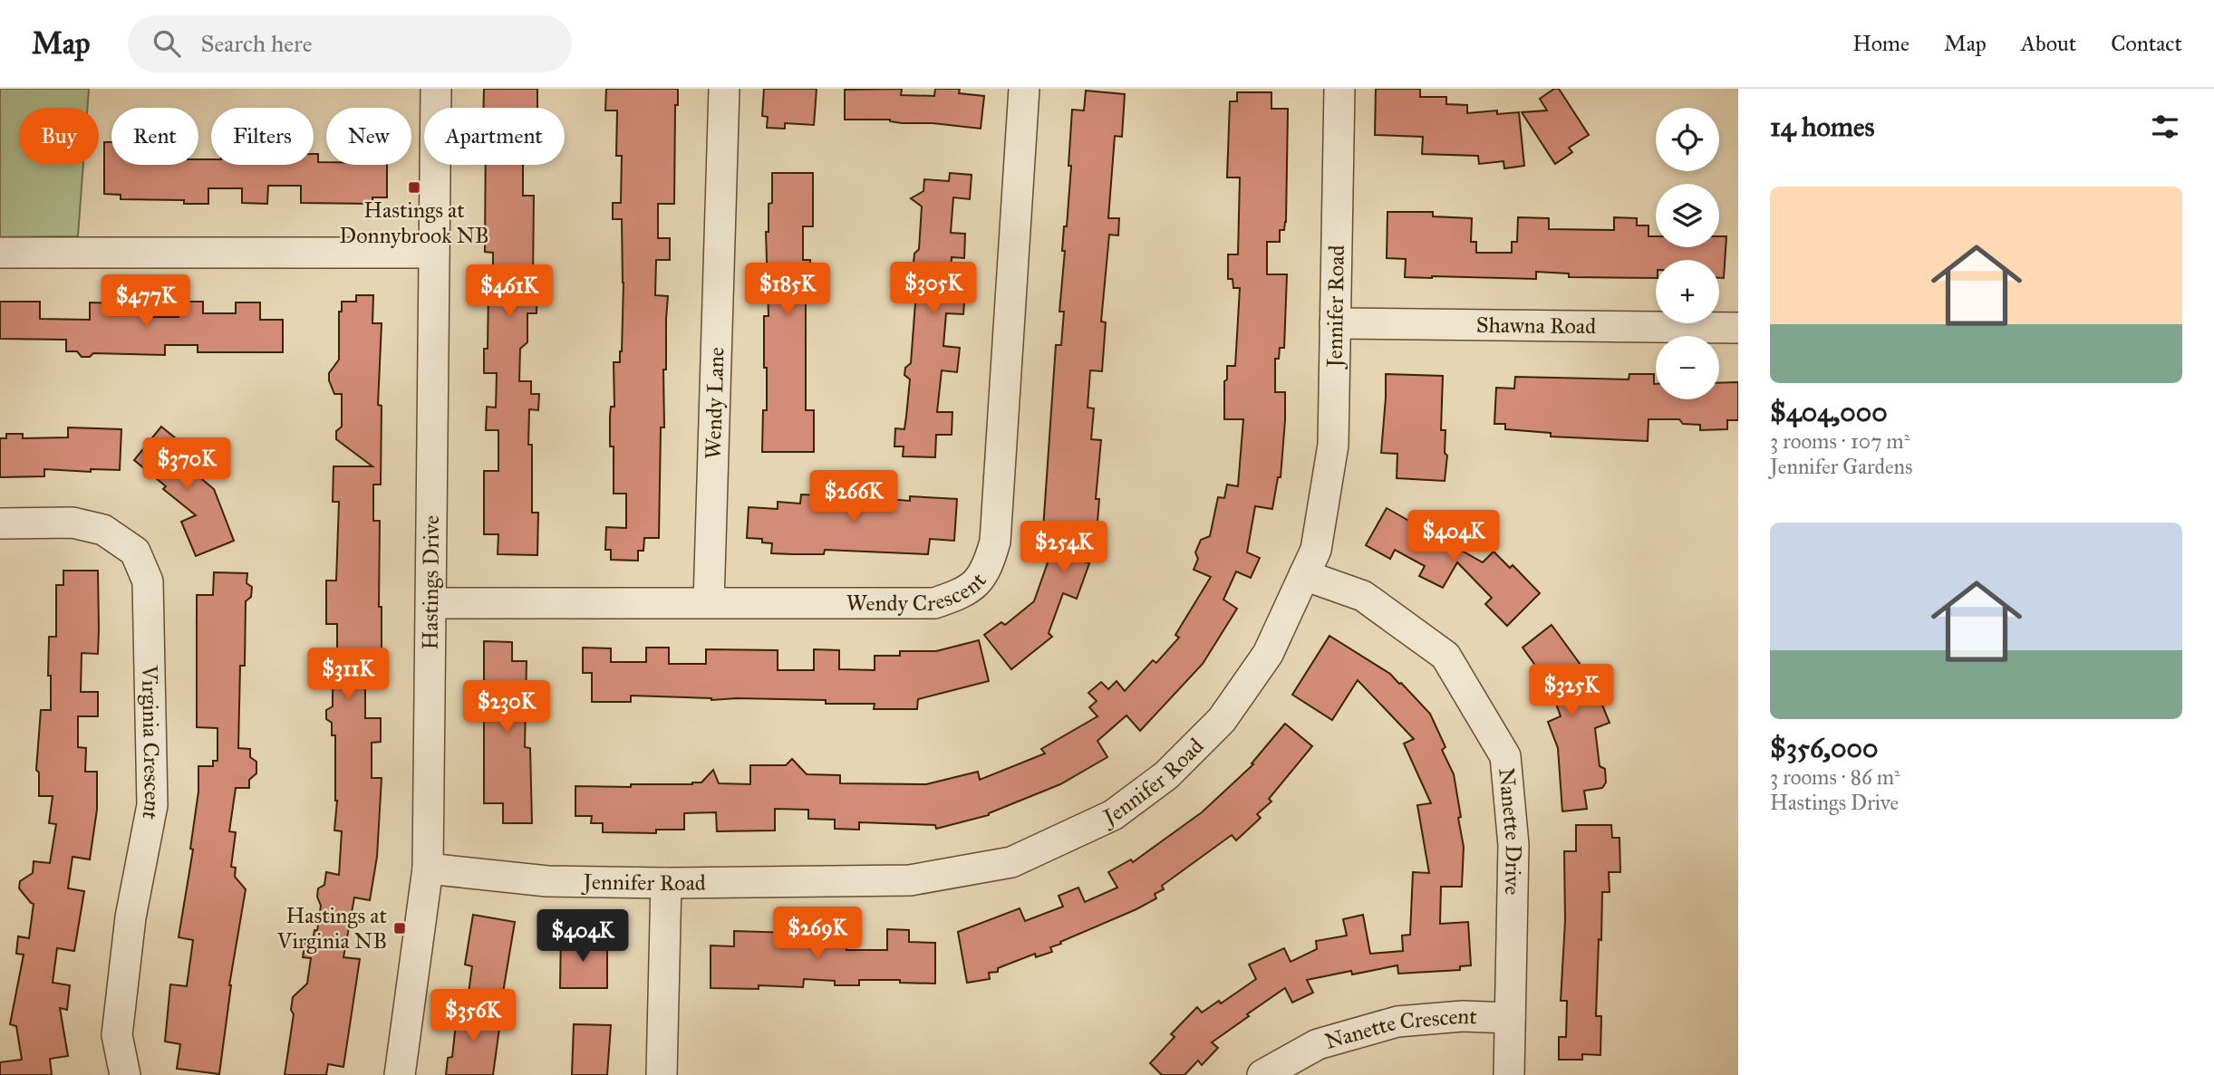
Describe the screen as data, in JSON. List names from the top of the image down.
{
  "streets": {
    "street": [
      "Jennifer Road",
      "Shawna Road",
      "Wendy Lane",
      "Hastings Drive",
      "Wendy Crescent",
      "Virginia Crescent",
      "Nanette Drive",
      "Nanette Crescent"
    ]
  },
  "crossings": [
    ["Jennifer Road", "Shawna Road"],
    ["Jennifer Road", "Hastings Drive"],
    ["Jennifer Road", "Nanette Drive"],
    ["Wendy Lane", "Wendy Crescent"],
    ["Hastings Drive", "Wendy Crescent"],
    ["Nanette Drive", "Nanette Crescent"]
  ],
  "places": {
    "transit": ["Hastings at Donnybrook NB", "Hastings at Virginia NB"]
  },
  "page": {
    "header": "Map",
    "search": "Search here",
    "nav": [
      "Home",
      "Map",
      "About",
      "Contact"
    ],
    "heading": "14 homes",
    "map_buttons": ["+", "−"],
    "chip": [
      "Buy",
      "Rent",
      "Filters",
      "New",
      "Apartment"
    ],
    "list": [
      {
        "name": "$404,000",
        "note": "3 rooms · 107 m² · Jennifer Gardens"
      },
      {
        "name": "$356,000",
        "note": "3 rooms · 86 m² · Hastings Drive"
      }
    ],
    "price": [
      "$305K",
      "$185K",
      "$461K",
      "$477K",
      "$370K",
      "$266K",
      "$404K",
      "$254K",
      "$311K",
      "$325K",
      "$230K",
      "$269K",
      "$404K",
      "$356K"
    ]
  }
}
